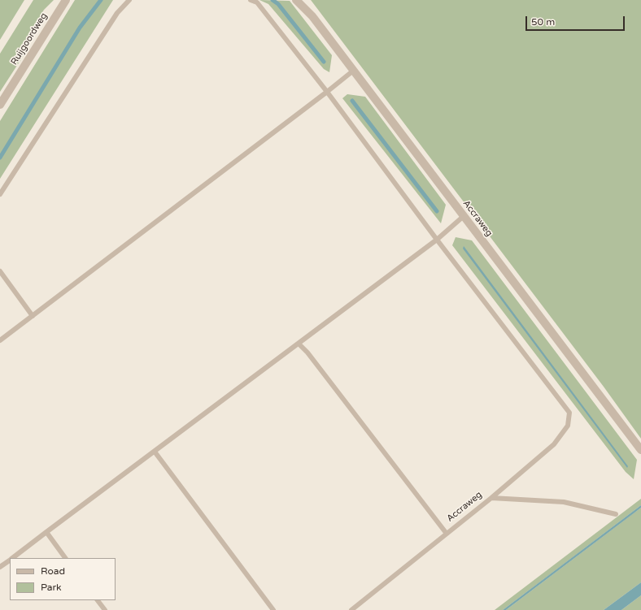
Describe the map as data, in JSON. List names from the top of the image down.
{
  "streets": {
    "street": ["Ruijgoordweg", "Accraweg"]
  },
  "legend": ["Road", "Park"],
  "scale_bar": "50 m"
}
